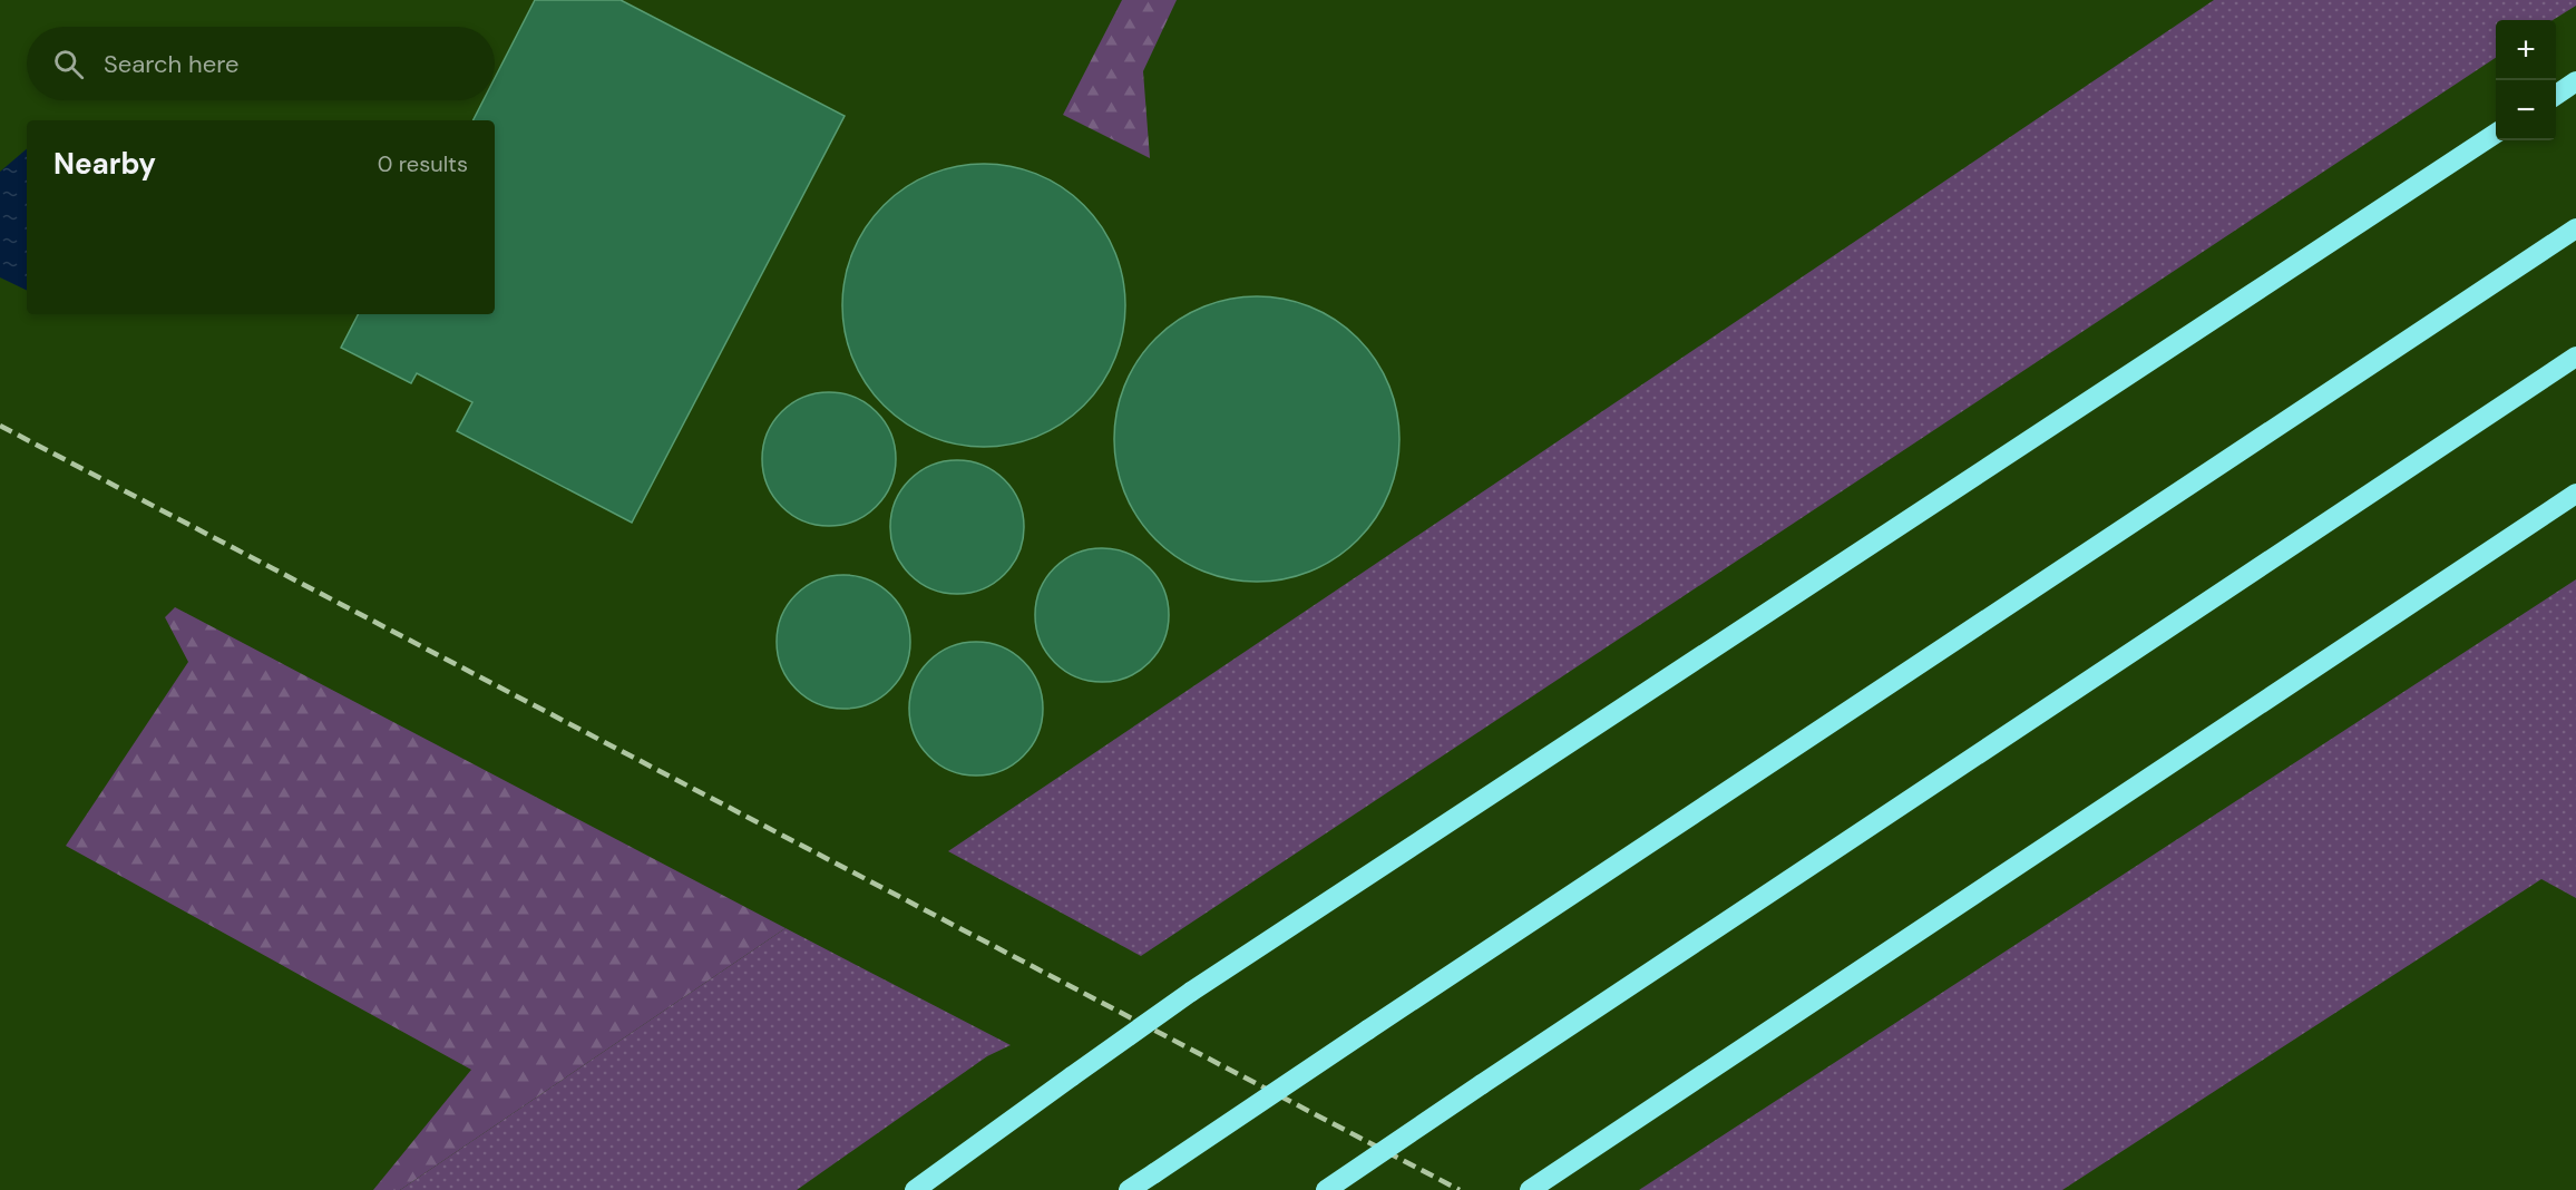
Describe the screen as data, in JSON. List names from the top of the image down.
{
  "page": {
    "map_buttons": ["+", "−"],
    "search": "Search here",
    "heading": ["Nearby", "0 results"]
  }
}
